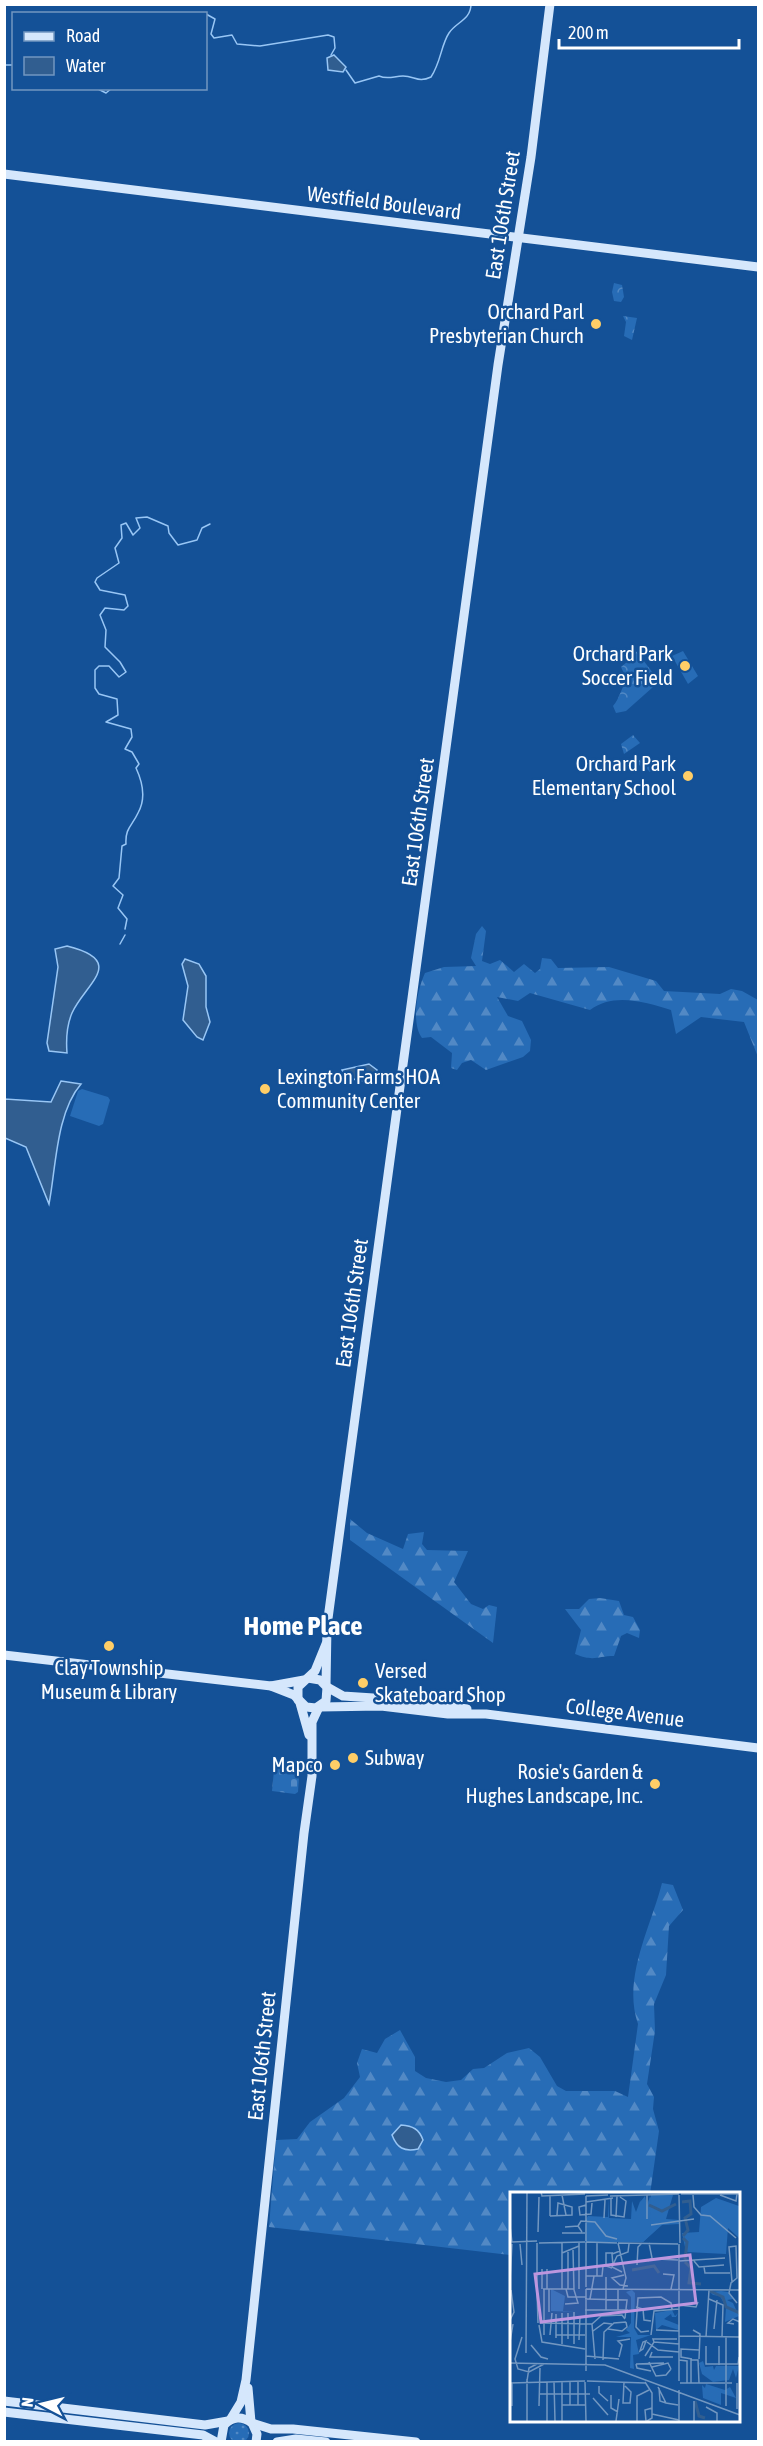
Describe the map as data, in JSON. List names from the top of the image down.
{
  "streets": {
    "street": ["Westfield Boulevard", "East 106th Street", "College Avenue"]
  },
  "crossings": [
    ["Westfield Boulevard", "East 106th Street"],
    ["East 106th Street", "College Avenue"]
  ],
  "districts": ["Home Place"],
  "places": [
    "Orchard Parl Presbyterian Church",
    "Orchard Park Soccer Field",
    "Orchard Park Elementary School",
    "Lexington Farms HOA Community Center",
    "Clay Township Museum & Library",
    "Versed Skateboard Shop",
    "Subway",
    "Mapco",
    "Rosie's Garden & Hughes Landscape, Inc."
  ],
  "legend": ["Road", "Water"],
  "scale_bar": "200 m",
  "north": "left"
}
